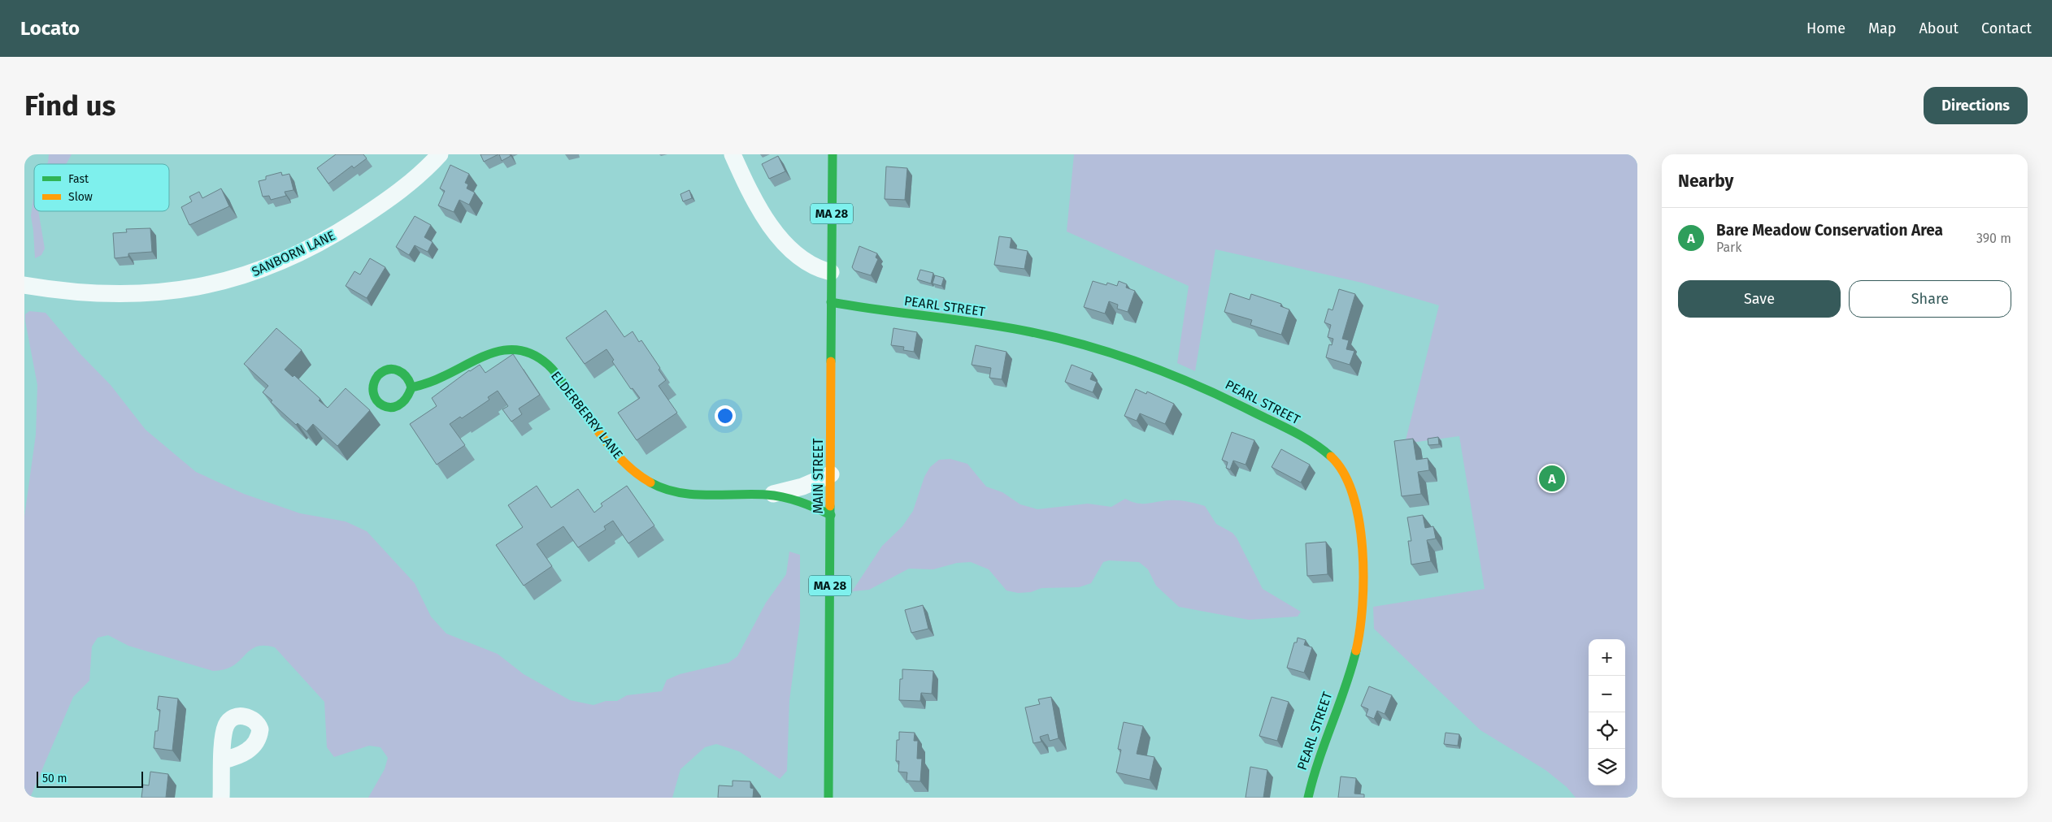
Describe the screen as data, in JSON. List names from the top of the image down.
{
  "streets": {
    "street": [
      "MA 28",
      "SANBORN LANE",
      "PEARL STREET",
      "ELDERBERRY LANE",
      "MAIN STREET"
    ]
  },
  "crossings": [
    ["PEARL STREET", "MAIN STREET"],
    ["ELDERBERRY LANE", "MAIN STREET"]
  ],
  "legend": ["Fast", "Slow"],
  "scale_bar": "50 m",
  "page": {
    "header": "Locato",
    "nav": [
      "Home",
      "Map",
      "About",
      "Contact"
    ],
    "buttons": [
      "Directions",
      ["Save", "Share"]
    ],
    "title": "Find us",
    "heading": "Nearby",
    "list": [
      {
        "mark": "A",
        "name": "Bare Meadow Conservation Area",
        "note": "Park",
        "value": "390 m"
      }
    ],
    "pins": "A",
    "map_buttons": ["+", "−"],
    "scale": "50 m"
  }
}
